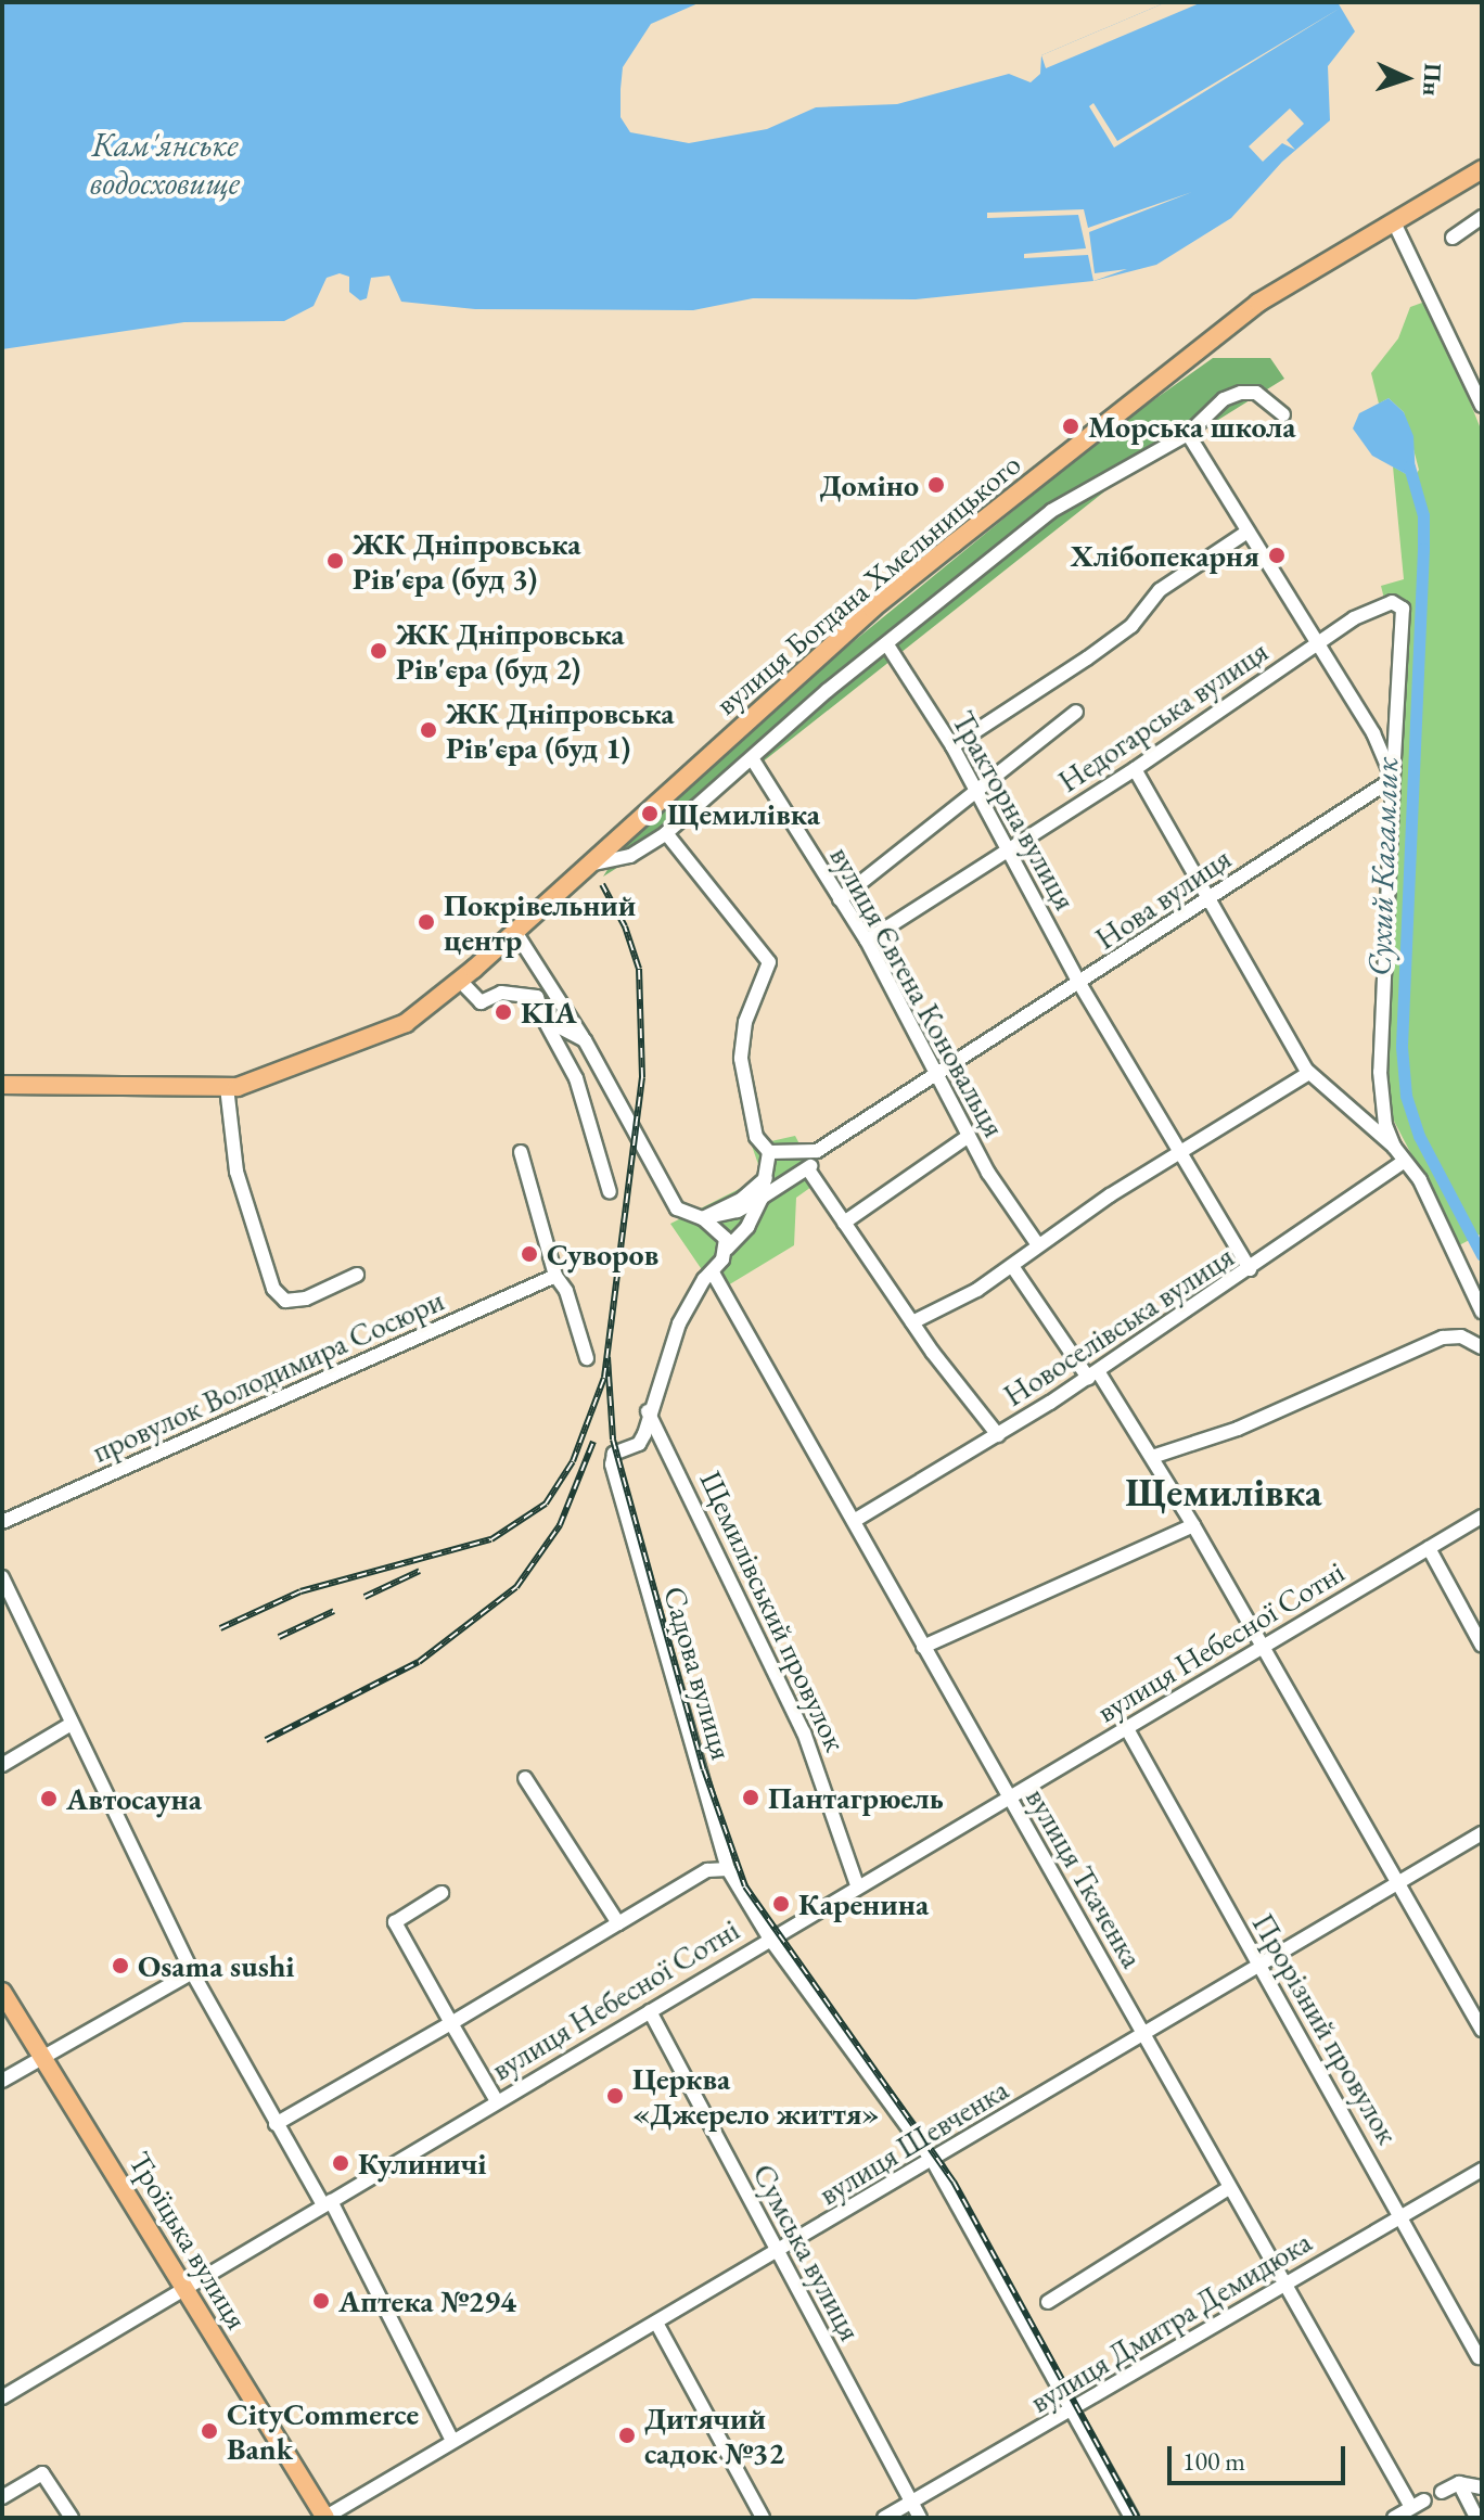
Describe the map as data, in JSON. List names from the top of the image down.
{
  "streets": {
    "main road": ["вулиця Богдана Хмельницького", "Троїцька вулиця"],
    "street": [
      "Недогарська вулиця",
      "Тракторна вулиця",
      "Нова вулиця",
      "вулиця Євгена Коновальця",
      "Новоселівська вулиця",
      "провулок Володимира Сосюри",
      "Щемилівський провулок",
      "вулиця Небесної Сотні",
      "Садова вулиця",
      "вулиця Ткаченка",
      "Прорізний провулок",
      "вулиця Шевченка",
      "Сумська вулиця",
      "вулиця Дмитра Демидюка"
    ]
  },
  "crossings": [
    ["Недогарська вулиця", "Тракторна вулиця"],
    ["Недогарська вулиця", "Нова вулиця"],
    ["Недогарська вулиця", "вулиця Євгена Коновальця"],
    ["Тракторна вулиця", "Нова вулиця"],
    ["Тракторна вулиця", "Новоселівська вулиця"],
    ["Нова вулиця", "вулиця Євгена Коновальця"],
    ["Новоселівська вулиця", "вулиця Ткаченка"],
    ["Щемилівський провулок", "вулиця Небесної Сотні"],
    ["Щемилівський провулок", "Садова вулиця"],
    ["вулиця Небесної Сотні", "Садова вулиця"],
    ["вулиця Небесної Сотні", "вулиця Ткаченка"],
    ["вулиця Небесної Сотні", "Прорізний провулок"],
    ["вулиця Небесної Сотні", "Троїцька вулиця"],
    ["вулиця Небесної Сотні", "Сумська вулиця"],
    ["Садова вулиця", "вулиця Шевченка"],
    ["Садова вулиця", "вулиця Дмитра Демидюка"],
    ["вулиця Ткаченка", "вулиця Шевченка"],
    ["вулиця Ткаченка", "вулиця Дмитра Демидюка"],
    ["Прорізний провулок", "вулиця Шевченка"],
    ["Прорізний провулок", "вулиця Дмитра Демидюка"],
    ["вулиця Шевченка", "Троїцька вулиця"],
    ["вулиця Шевченка", "Сумська вулиця"],
    ["Сумська вулиця", "вулиця Дмитра Демидюка"]
  ],
  "districts": ["Щемилівка"],
  "water": ["Кам'янське водосховище", "Сухий Кагамлик"],
  "places": [
    "Морська школа",
    "Доміно",
    "Хлібопекарня",
    "ЖК Дніпровська Рів'єра (буд 3)",
    "ЖК Дніпровська Рів'єра (буд 2)",
    "ЖК Дніпровська Рів'єра (буд 1)",
    "Щемилівка",
    "Покрівельний центр",
    "KIA",
    "Суворов",
    "Пантагрюель",
    "Автосауна",
    "Каренина",
    "Osama sushi",
    "Церква «Джерело життя»",
    "Кулиничі",
    "Аптека №294",
    "CityCommerce Bank",
    "Дитячий садок №32"
  ],
  "scale_bar": "100 m",
  "north": "right"
}
